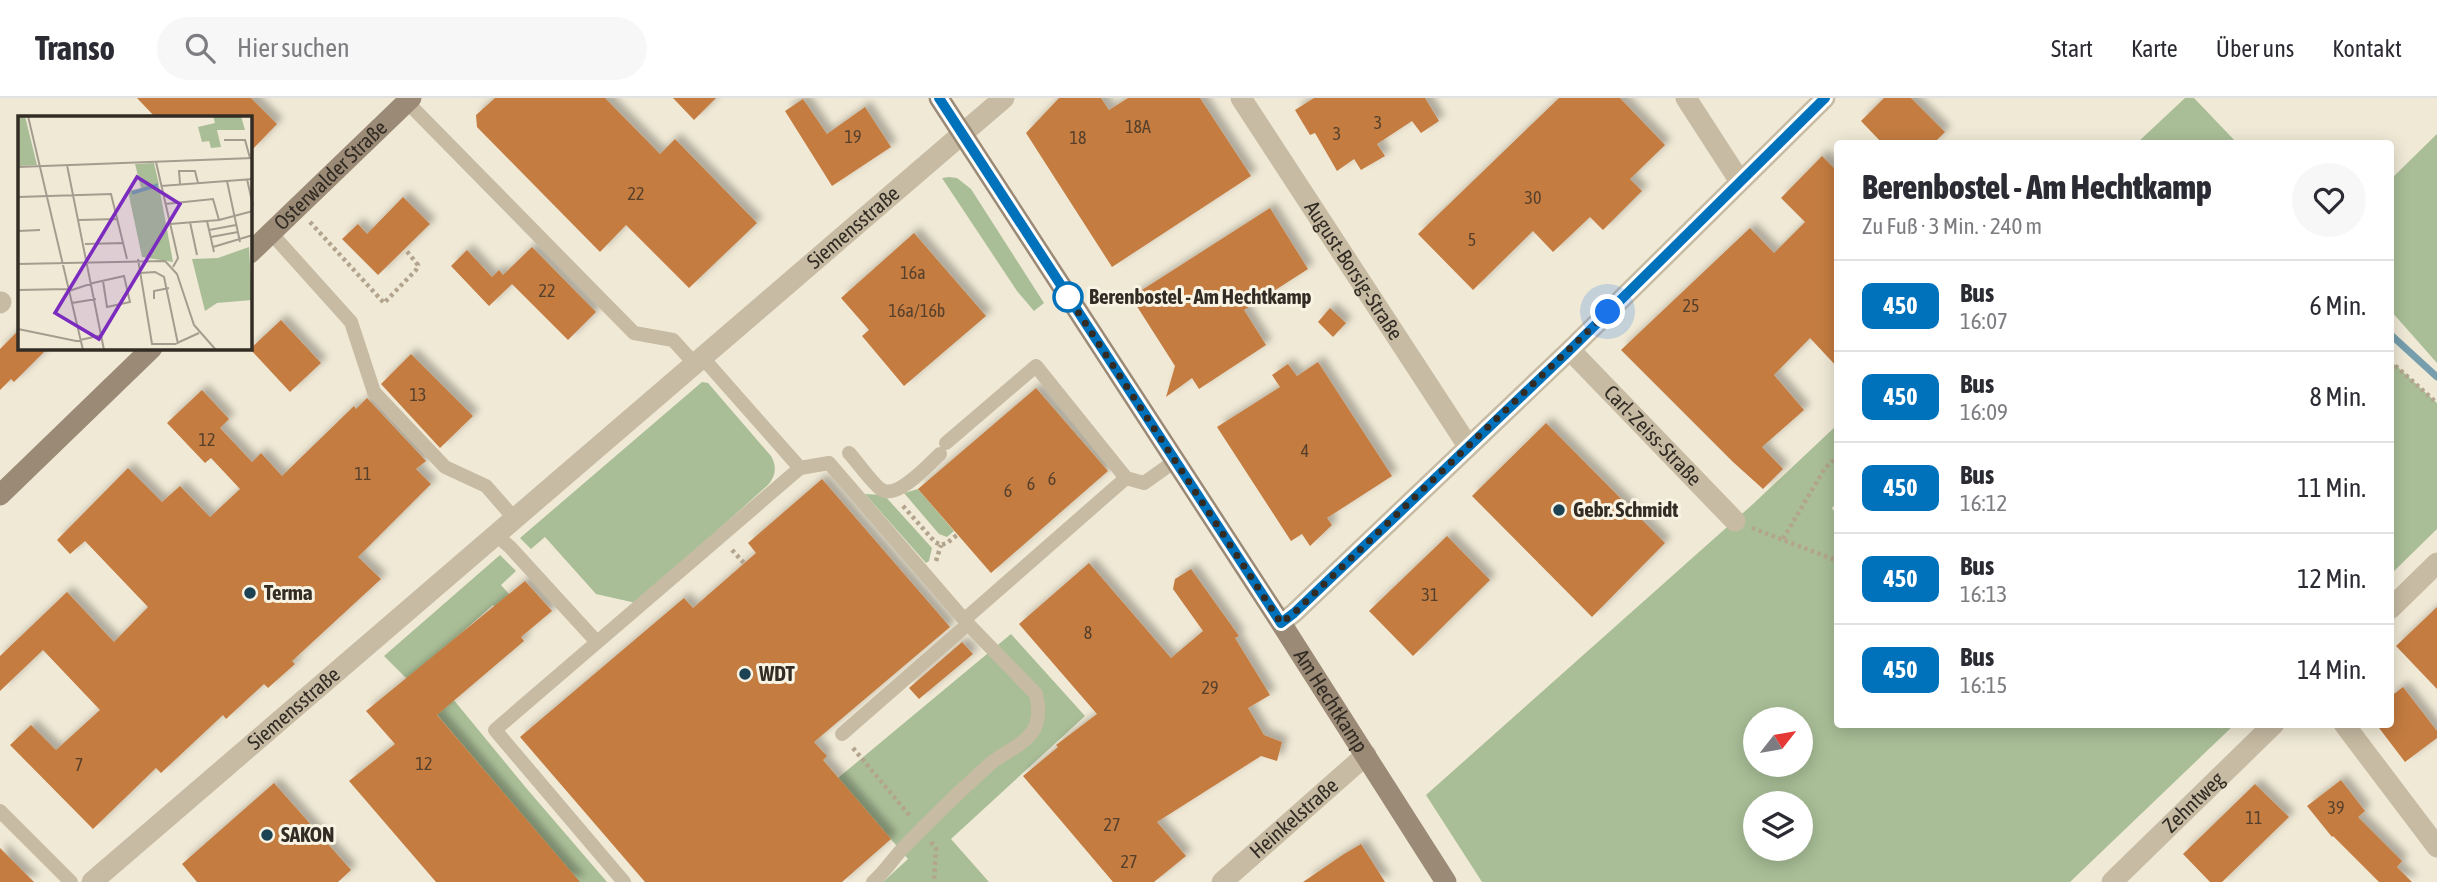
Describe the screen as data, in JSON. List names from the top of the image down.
{
  "streets": {
    "street": [
      "Osterwalder Straße",
      "Siemensstraße",
      "August-Borsig-Straße",
      "Carl-Zeiss-Straße",
      "Am Hechtkamp",
      "Zehntweg",
      "Heinkelstraße"
    ]
  },
  "crossings": [
    ["Siemensstraße", "Am Hechtkamp"],
    ["Am Hechtkamp", "Heinkelstraße"]
  ],
  "places": [
    "Berenbostel - Am Hechtkamp",
    "Gebr. Schmidt",
    "Terma",
    "WDT",
    "SAKON"
  ],
  "lines": ["bus line 450"],
  "house_numbers": [
    "3",
    "18A",
    "3",
    "19",
    "18",
    "22",
    "30",
    "5",
    "16a",
    "22",
    "25",
    "16a/16b",
    "13",
    "12",
    "4",
    "11",
    "6",
    "6",
    "6",
    "31",
    "8",
    "29",
    "12",
    "7",
    "39",
    "11",
    "27",
    "27"
  ],
  "north": "top right",
  "page": {
    "header": "Transo",
    "search": "Hier suchen",
    "nav": [
      "Start",
      "Karte",
      "Über uns",
      "Kontakt"
    ],
    "heading": ["Berenbostel - Am Hechtkamp", "Zu Fuß · 3 Min. · 240 m"],
    "list": [
      {
        "mark": "450",
        "name": "Bus",
        "note": "16:07",
        "value": "6 Min."
      },
      {
        "mark": "450",
        "name": "Bus",
        "note": "16:09",
        "value": "8 Min."
      },
      {
        "mark": "450",
        "name": "Bus",
        "note": "16:12",
        "value": "11 Min."
      },
      {
        "mark": "450",
        "name": "Bus",
        "note": "16:13",
        "value": "12 Min."
      },
      {
        "mark": "450",
        "name": "Bus",
        "note": "16:15",
        "value": "14 Min."
      }
    ]
  }
}
